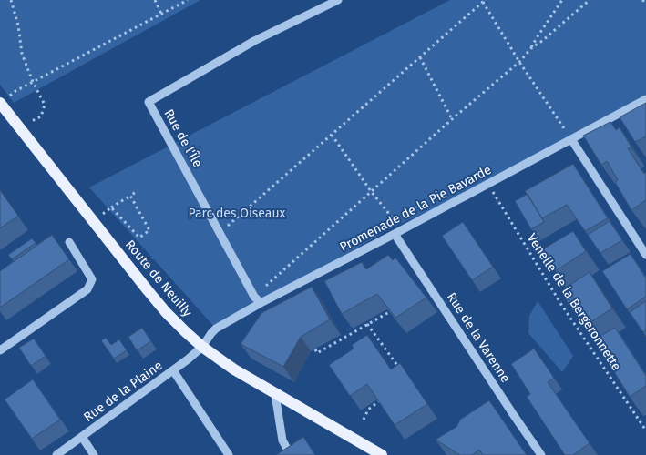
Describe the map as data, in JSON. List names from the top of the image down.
{
  "streets": {
    "main road": ["Route de Neuilly"],
    "street": [
      "Rue de l'Île",
      "Promenade de la Pie Bavarde",
      "Rue de la Varenne",
      "Rue de la Plaine"
    ],
    "path": ["Venelle de la Bergeronnette"]
  },
  "crossings": [
    ["Rue de l'Île", "Promenade de la Pie Bavarde"],
    ["Promenade de la Pie Bavarde", "Route de Neuilly"],
    ["Promenade de la Pie Bavarde", "Venelle de la Bergeronnette"],
    ["Promenade de la Pie Bavarde", "Rue de la Varenne"],
    ["Promenade de la Pie Bavarde", "Rue de la Plaine"],
    ["Route de Neuilly", "Rue de la Plaine"]
  ],
  "parks": ["Parc des Oiseaux"]
}
